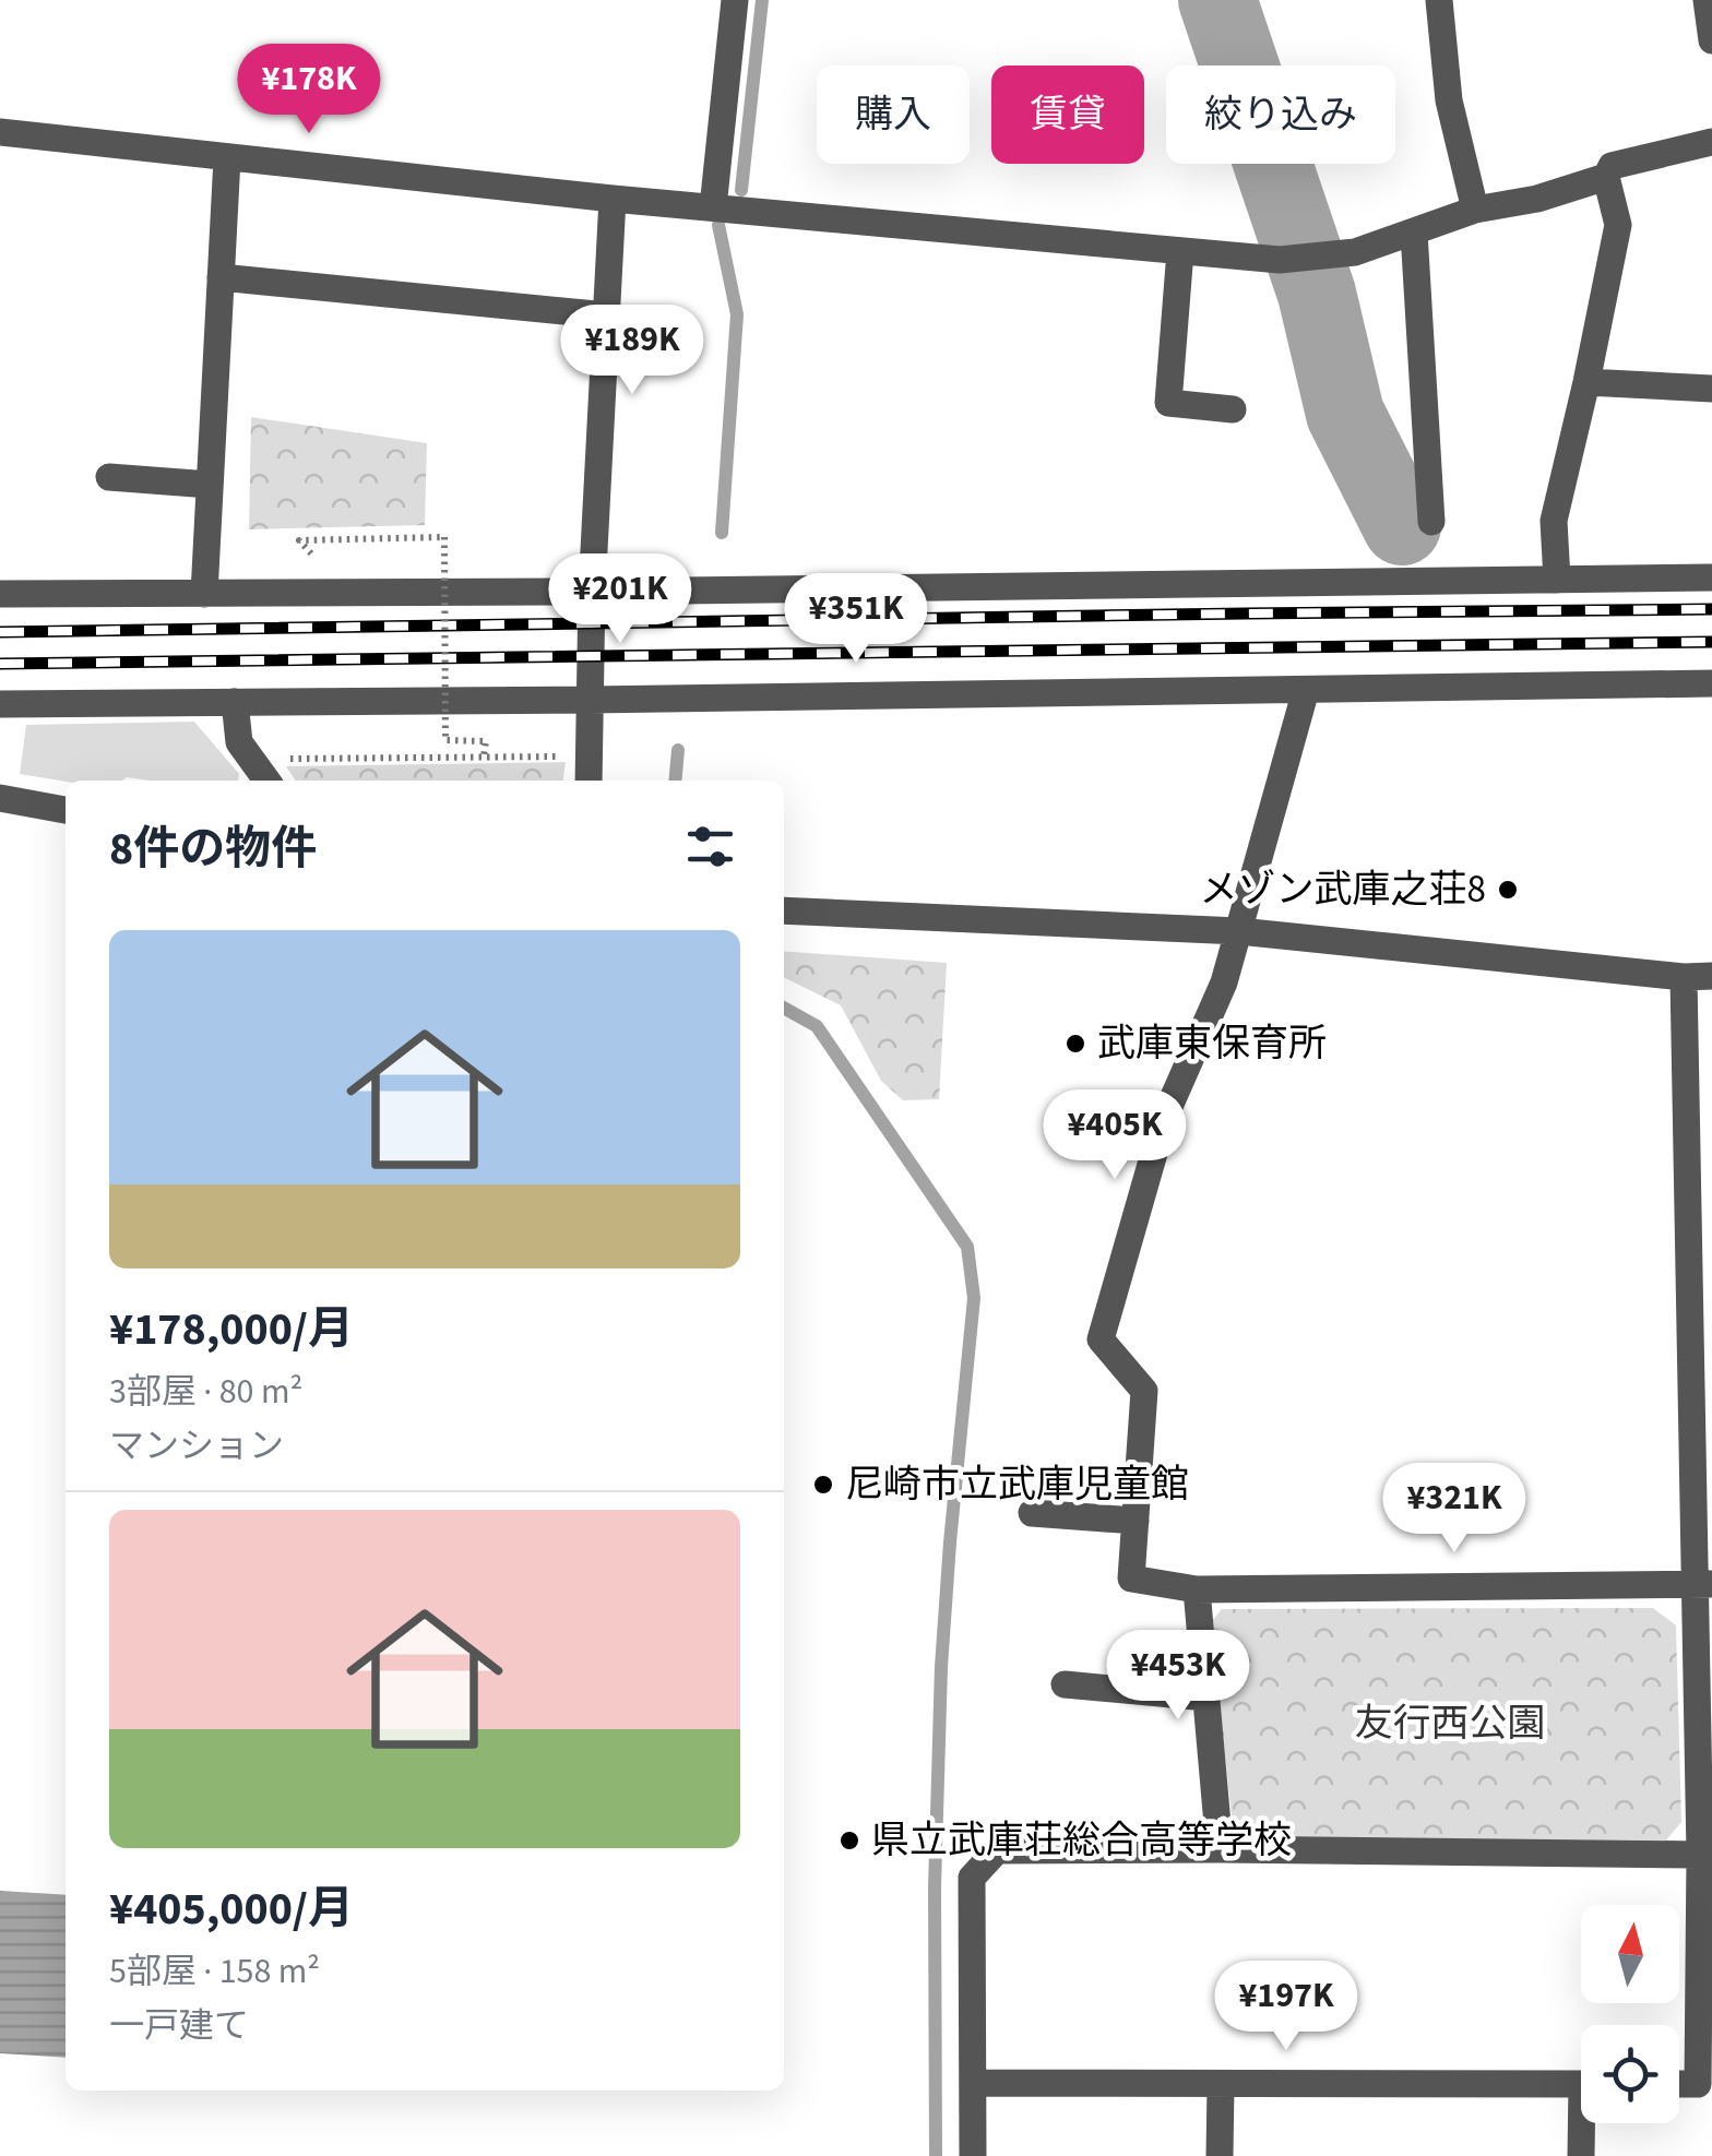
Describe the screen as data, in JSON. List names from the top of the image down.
{
  "parks": ["友行西公園"],
  "places": [
    "メゾン武庫之荘8",
    "武庫東保育所",
    "尼崎市立武庫児童館",
    "県立武庫荘総合高等学校"
  ],
  "north": "top",
  "page": {
    "price": [
      "¥178K",
      "¥189K",
      "¥201K",
      "¥351K",
      "¥405K",
      "¥321K",
      "¥453K",
      "¥197K"
    ],
    "chip": ["購入", "賃貸", "絞り込み"],
    "heading": "8件の物件",
    "list": [
      {
        "name": "¥178,000/月",
        "note": "3部屋 · 80 m² · マンション"
      },
      {
        "name": "¥405,000/月",
        "note": "5部屋 · 158 m² · 一戸建て"
      }
    ]
  }
}
